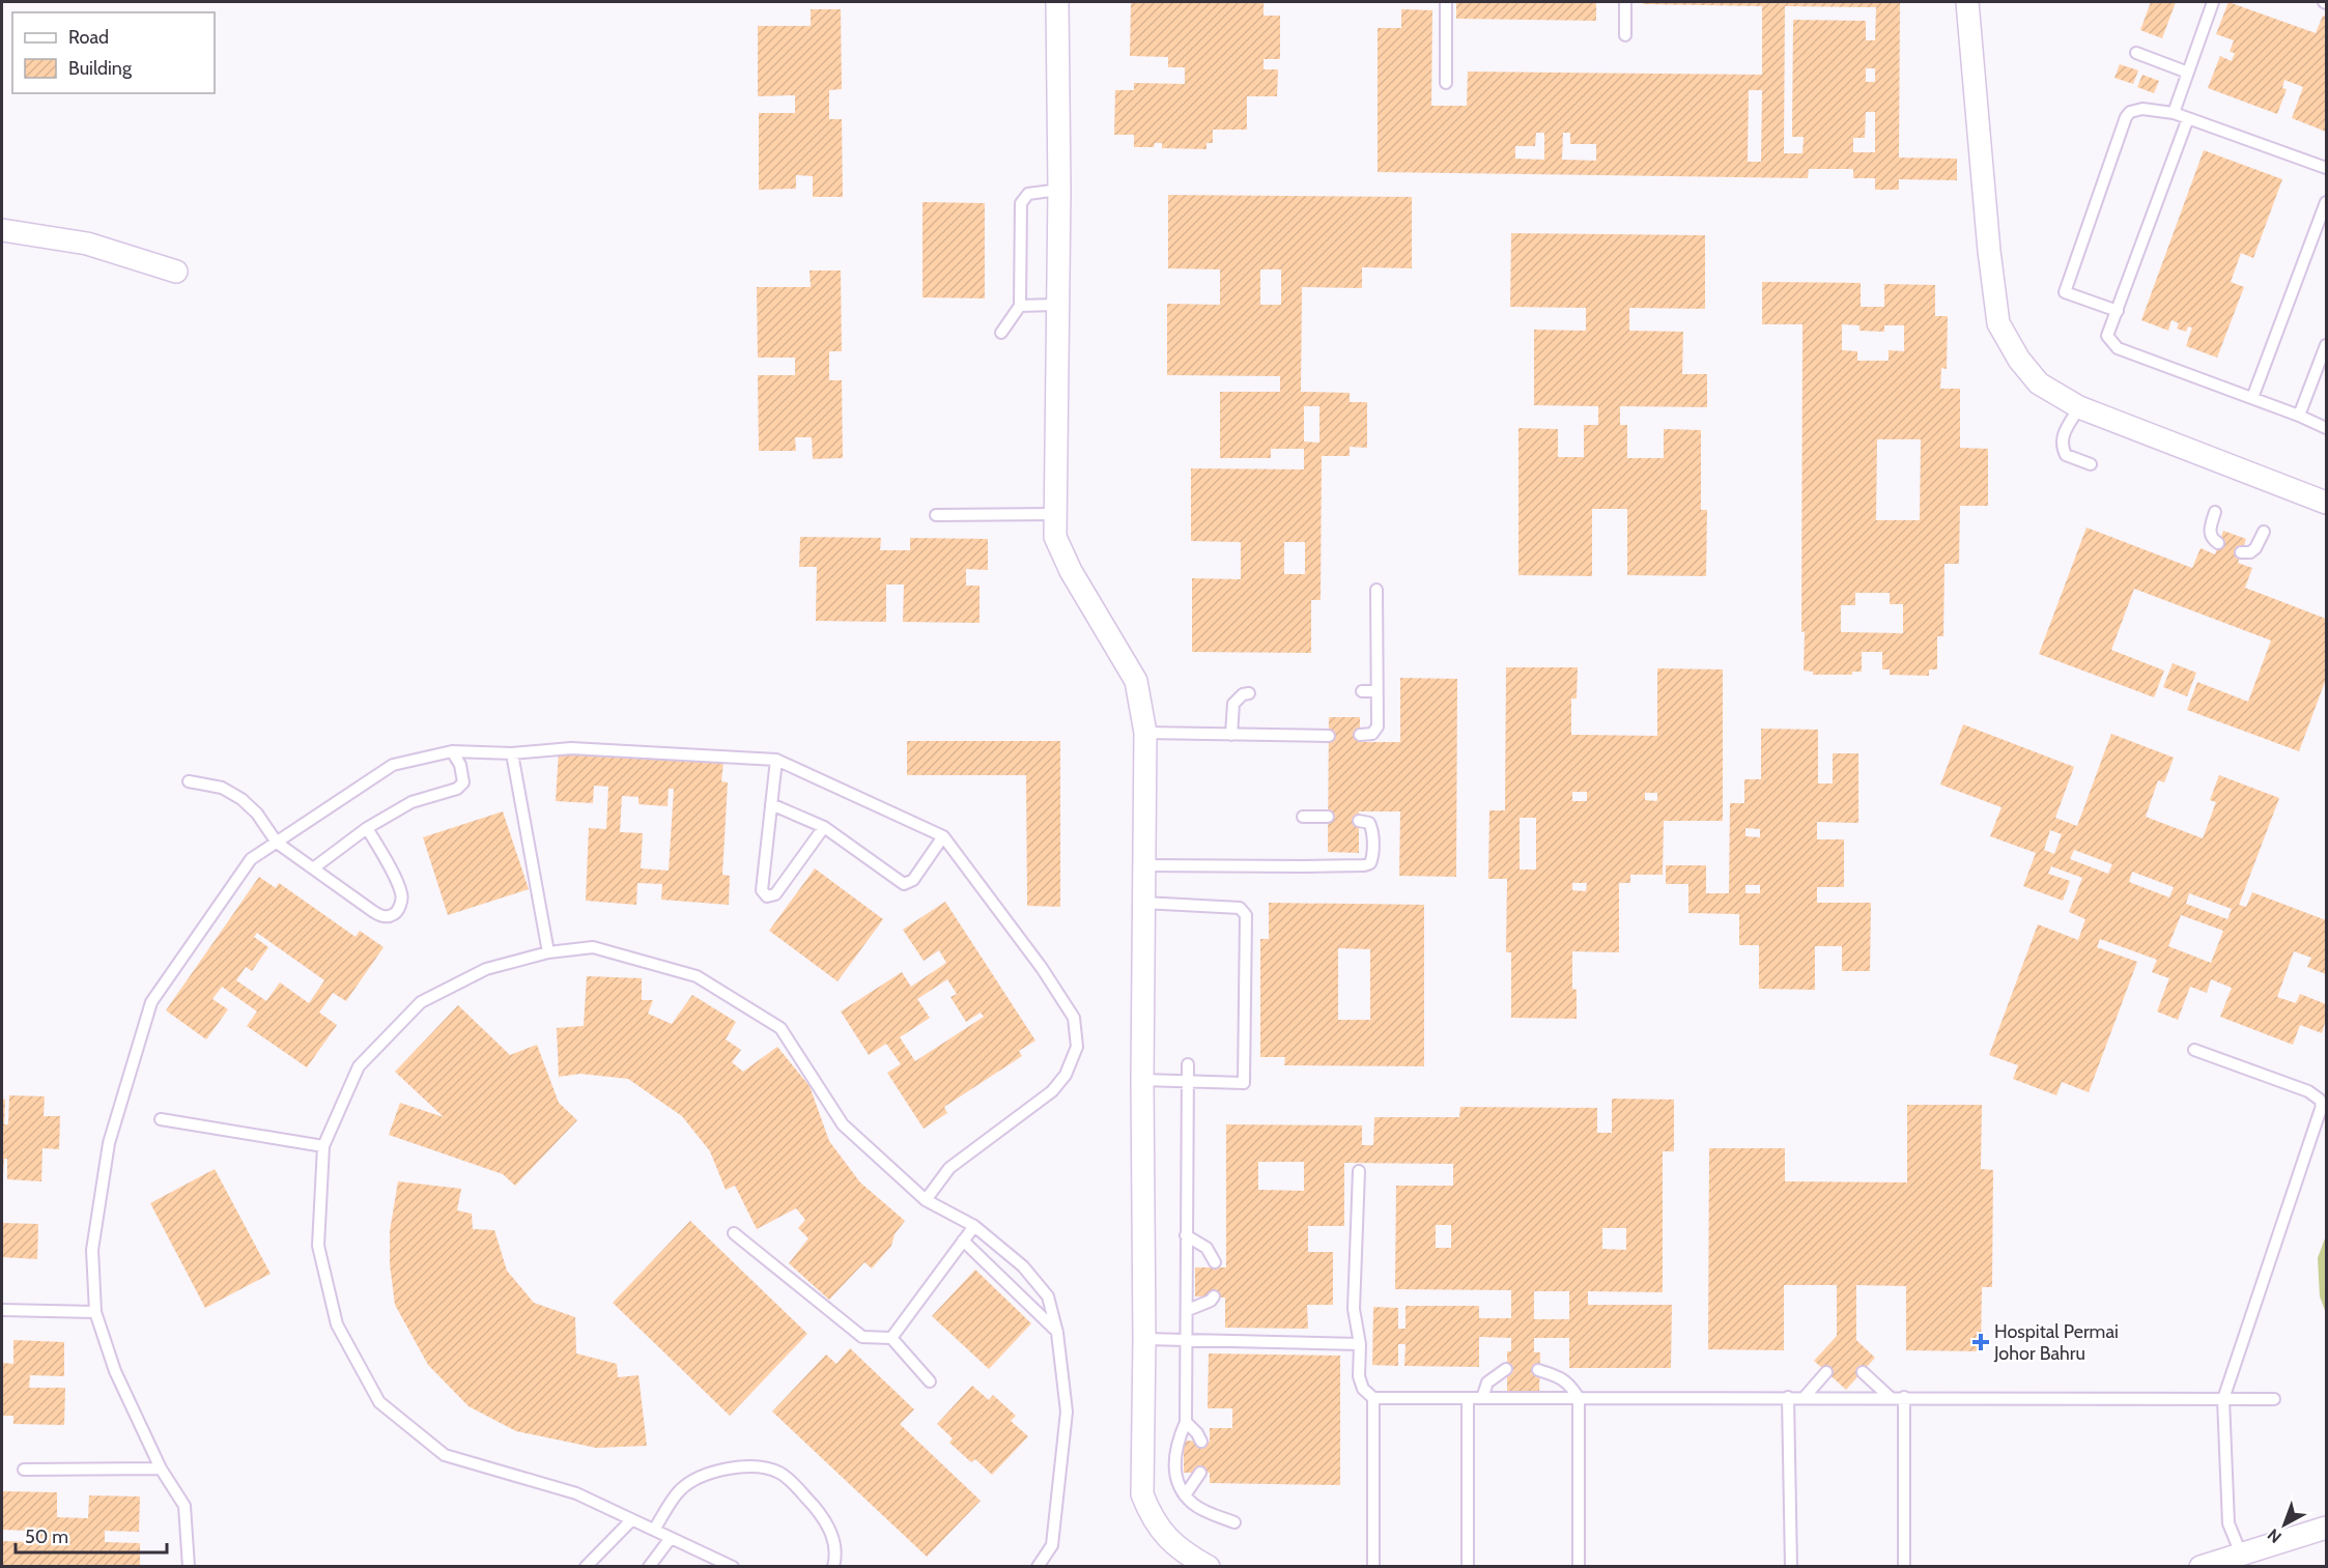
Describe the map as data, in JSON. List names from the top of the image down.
{
  "places": {
    "health": ["Hospital Permai Johor Bahru"]
  },
  "legend": ["Road", "Building"],
  "scale_bar": "50 m",
  "north": "bottom left"
}
